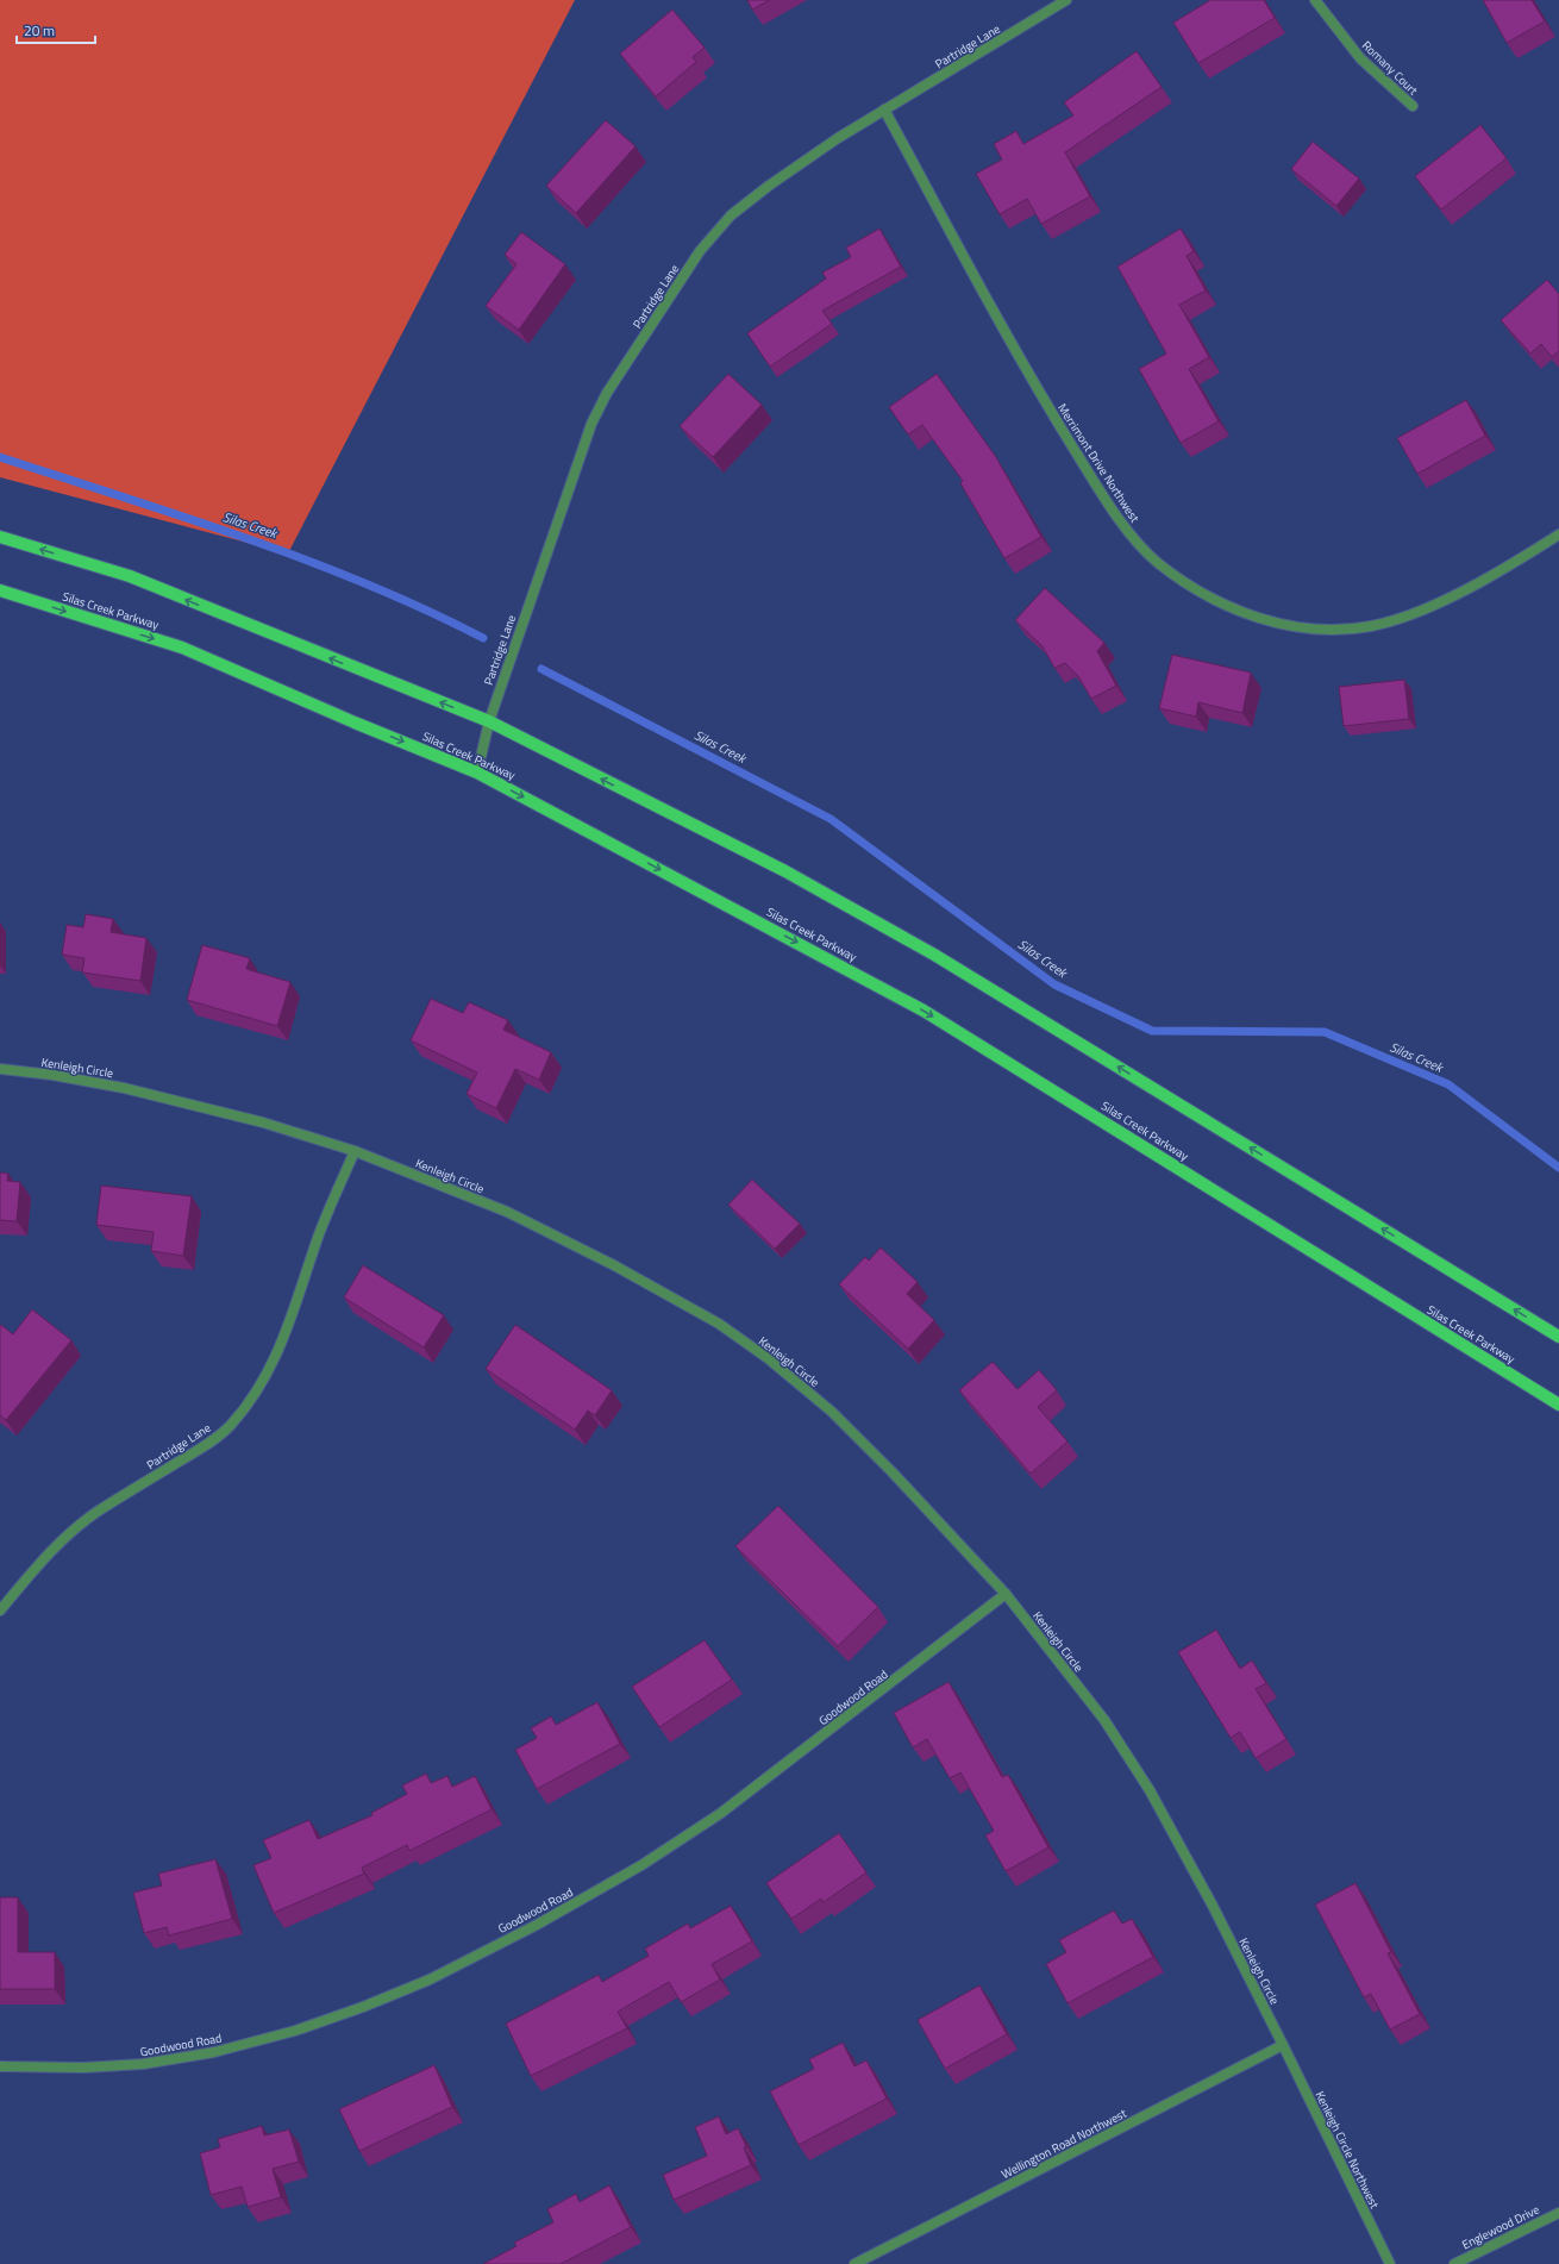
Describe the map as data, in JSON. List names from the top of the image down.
{
  "streets": {
    "main road": ["Silas Creek Parkway"],
    "street": [
      "Partridge Lane",
      "Romany Court",
      "Merrimont Drive Northwest",
      "Kenleigh Circle",
      "Goodwood Road",
      "Wellington Road Northwest",
      "Kenleigh Circle Northwest",
      "Englewood Drive"
    ]
  },
  "crossings": [
    ["Partridge Lane", "Merrimont Drive Northwest"],
    ["Partridge Lane", "Silas Creek Parkway"],
    ["Partridge Lane", "Kenleigh Circle"],
    ["Kenleigh Circle", "Goodwood Road"],
    ["Kenleigh Circle", "Wellington Road Northwest"],
    ["Kenleigh Circle", "Kenleigh Circle Northwest"],
    ["Wellington Road Northwest", "Kenleigh Circle Northwest"]
  ],
  "water": ["Silas Creek"],
  "scale_bar": "20 m"
}
